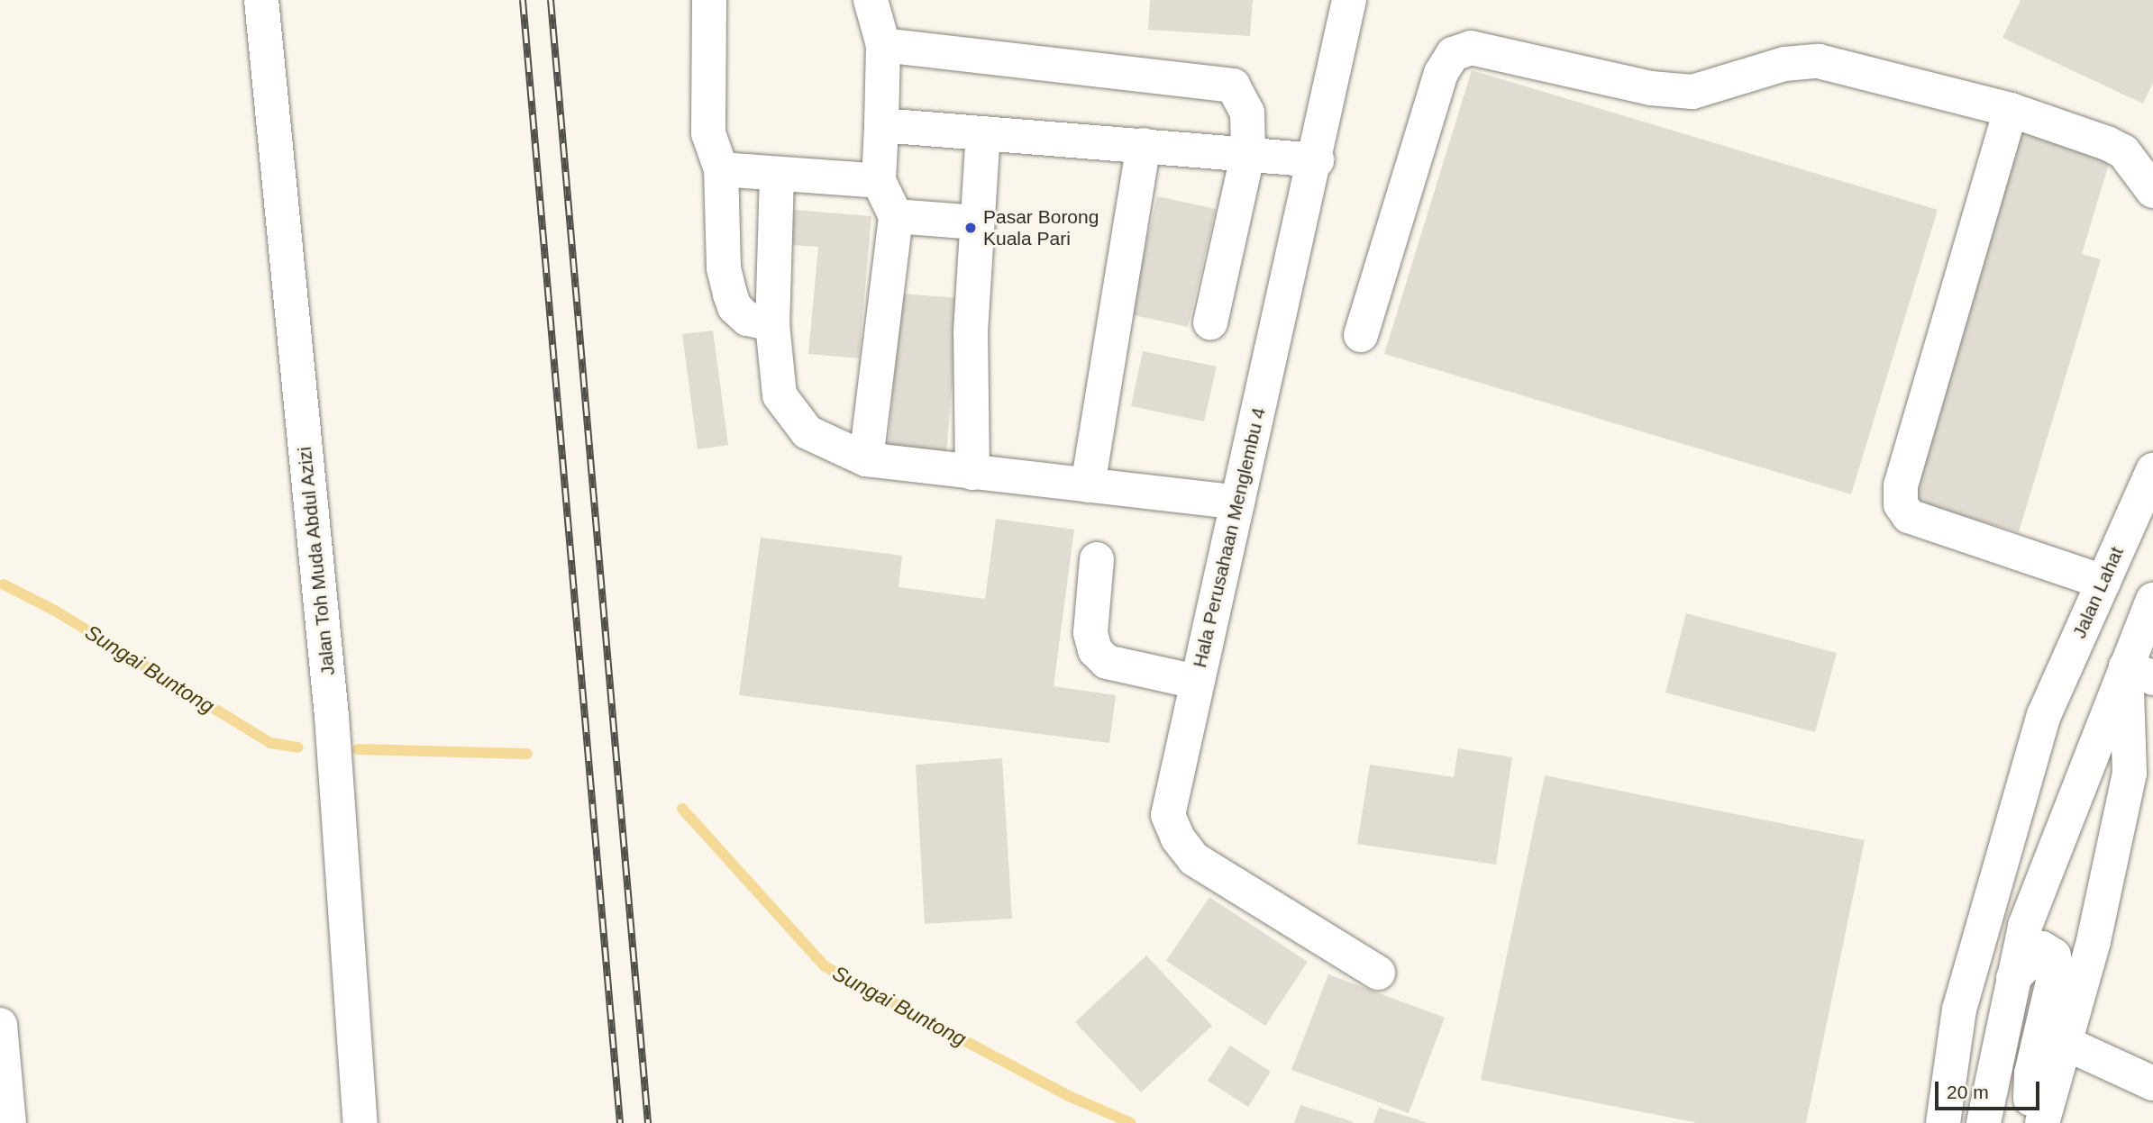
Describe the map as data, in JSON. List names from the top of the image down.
{
  "streets": {
    "street": ["Hala Perusahaan Menglembu 4", "Jalan Toh Muda Abdul Azizi", "Jalan Lahat"]
  },
  "water": ["Sungai Buntong"],
  "places": ["Pasar Borong Kuala Pari"],
  "scale_bar": "20 m"
}
